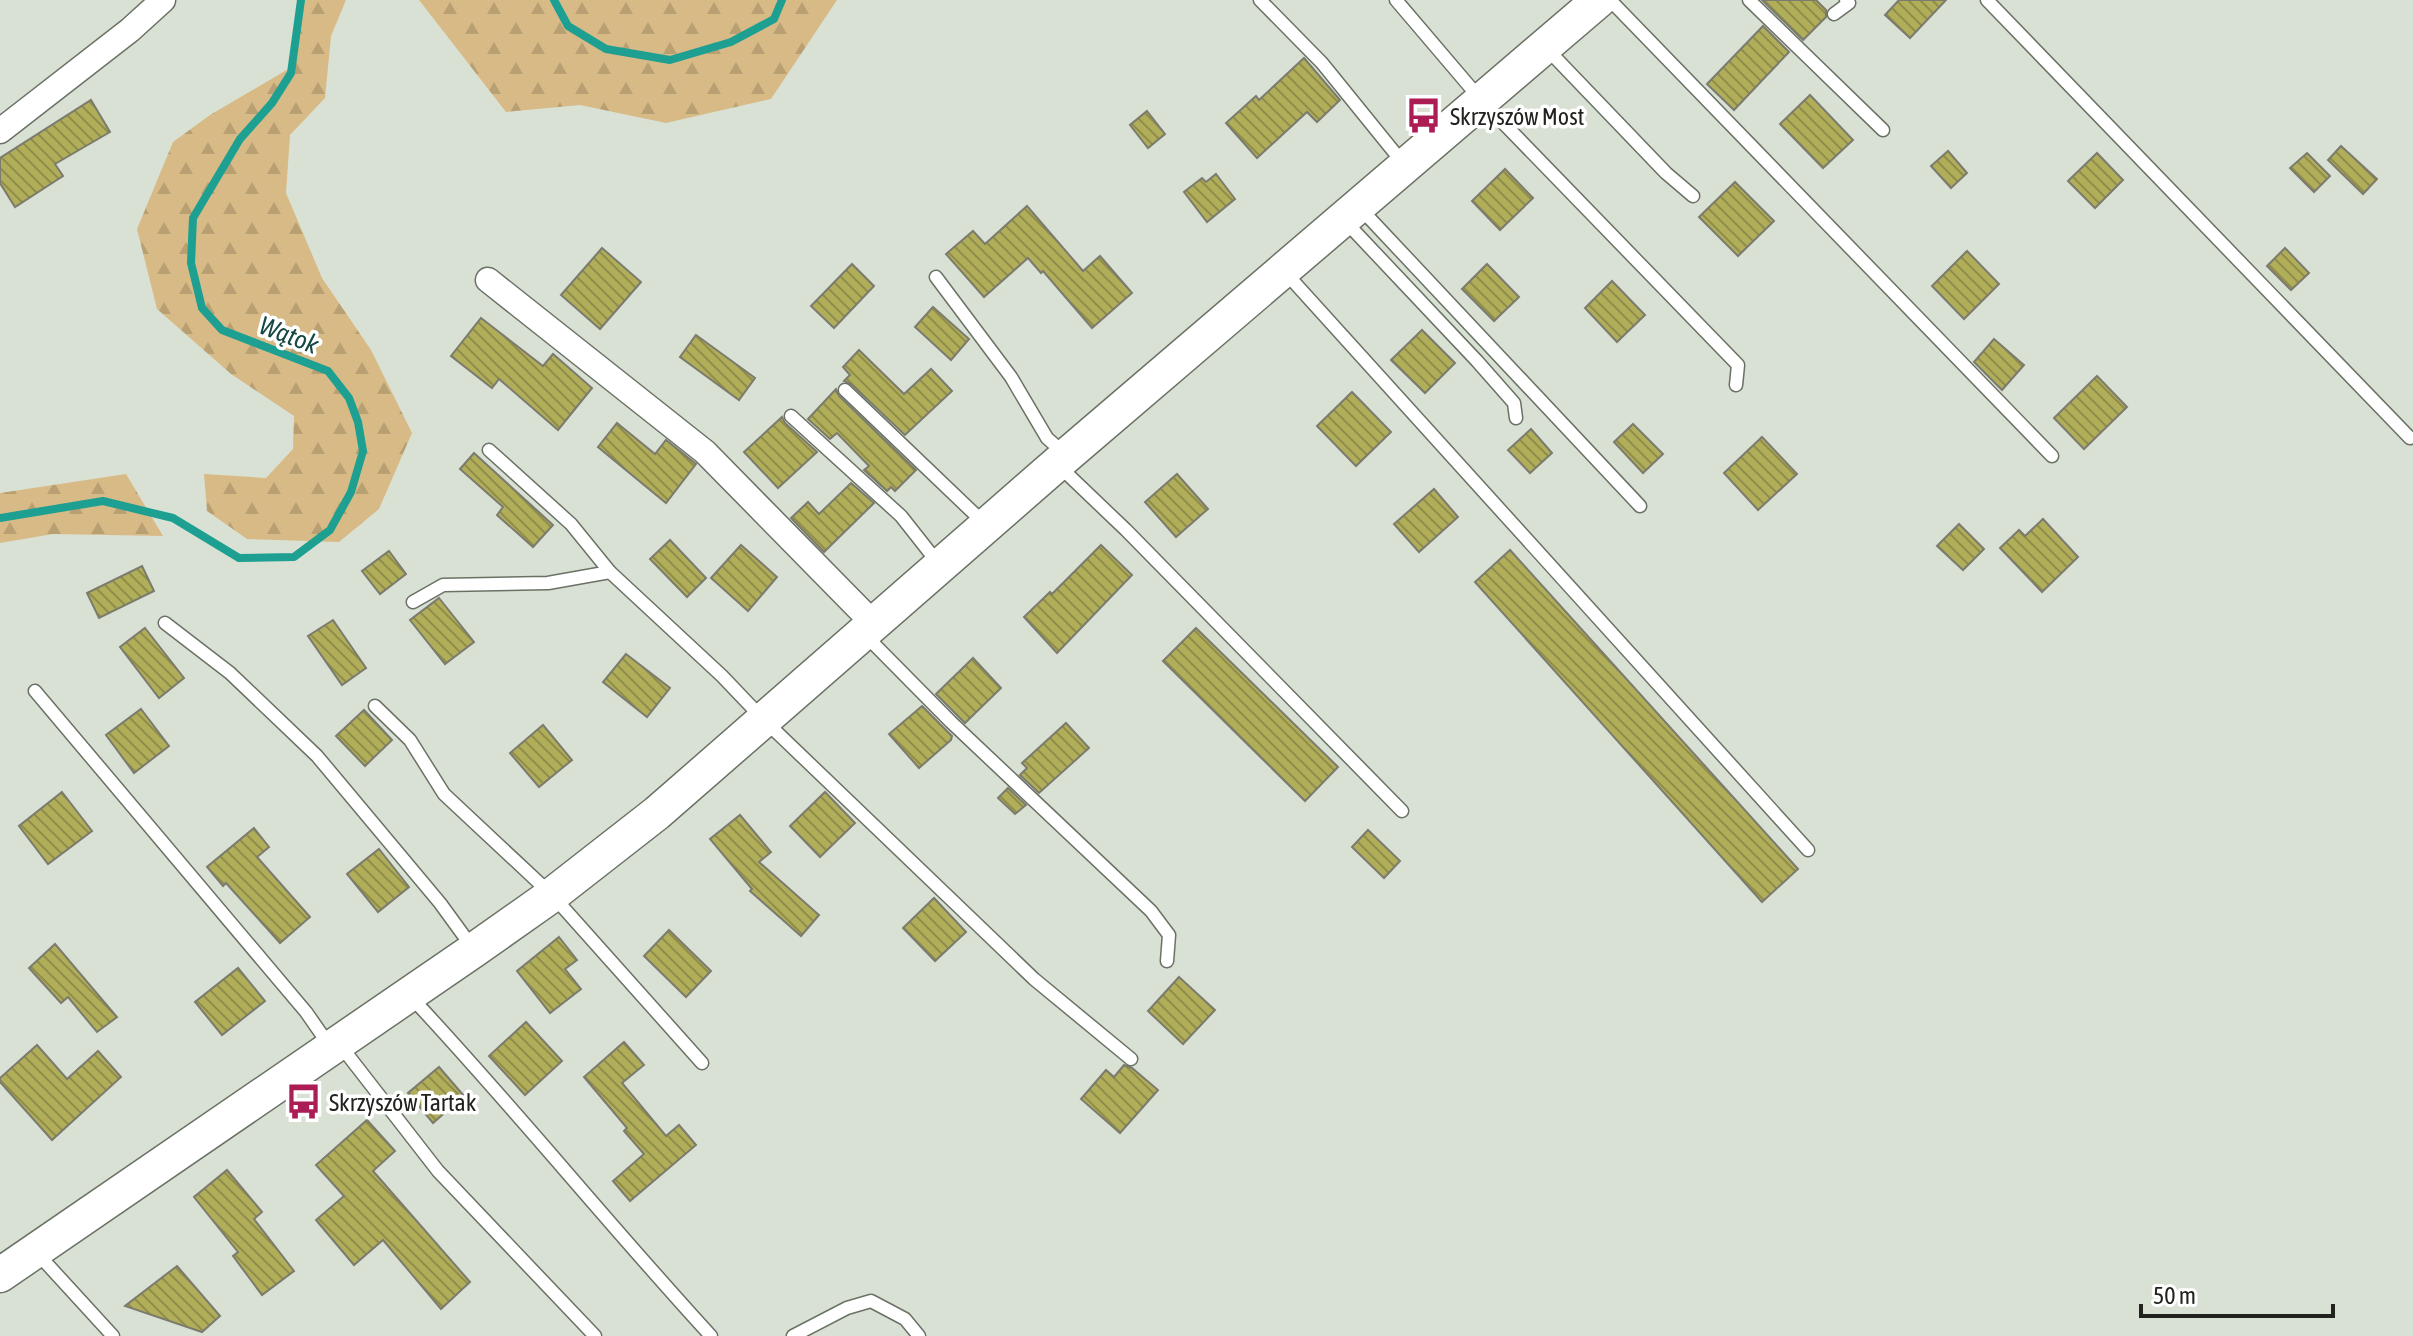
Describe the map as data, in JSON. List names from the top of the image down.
{
  "water": ["Wątok"],
  "places": {
    "bus stop": ["Skrzyszów Most", "Skrzyszów Tartak"]
  },
  "scale_bar": "50 m"
}
